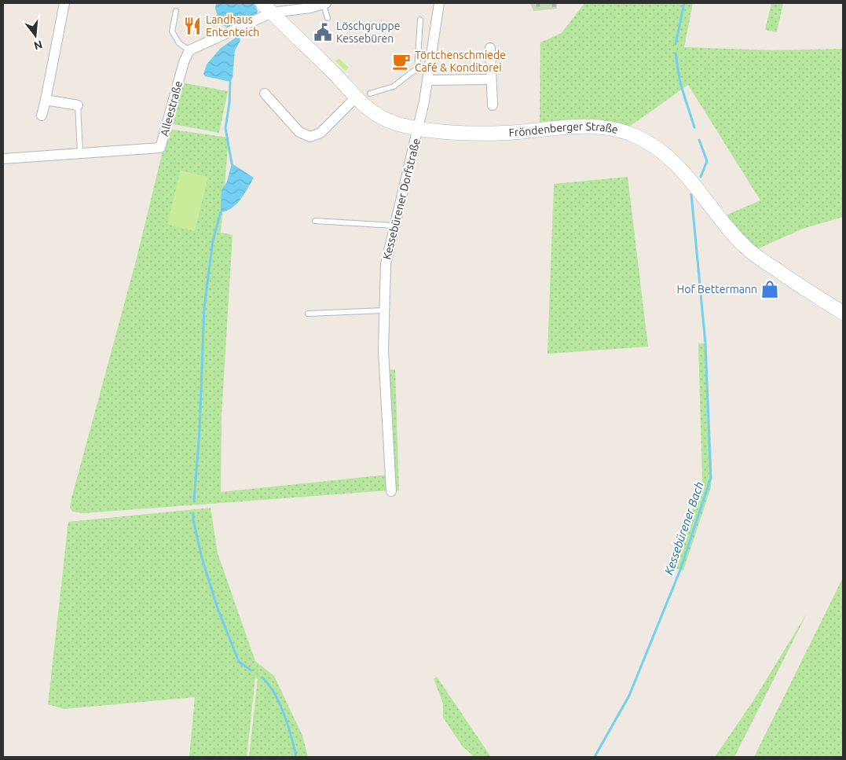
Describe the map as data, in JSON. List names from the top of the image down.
{
  "streets": {
    "main road": ["Fröndenberger Straße"],
    "street": ["Alleestraße", "Kessebürener Dorfstraße"]
  },
  "crossings": [
    ["Fröndenberger Straße", "Kessebürener Dorfstraße"]
  ],
  "water": ["Kessebürener Bach"],
  "places": {
    "restaurant": ["Landhaus Ententeich"],
    "public building": ["Löschgruppe Kessebüren"],
    "cafe": ["Törtchenschmiede Café & Konditorei"],
    "shop": ["Hof Bettermann"]
  },
  "north": "bottom"
}
